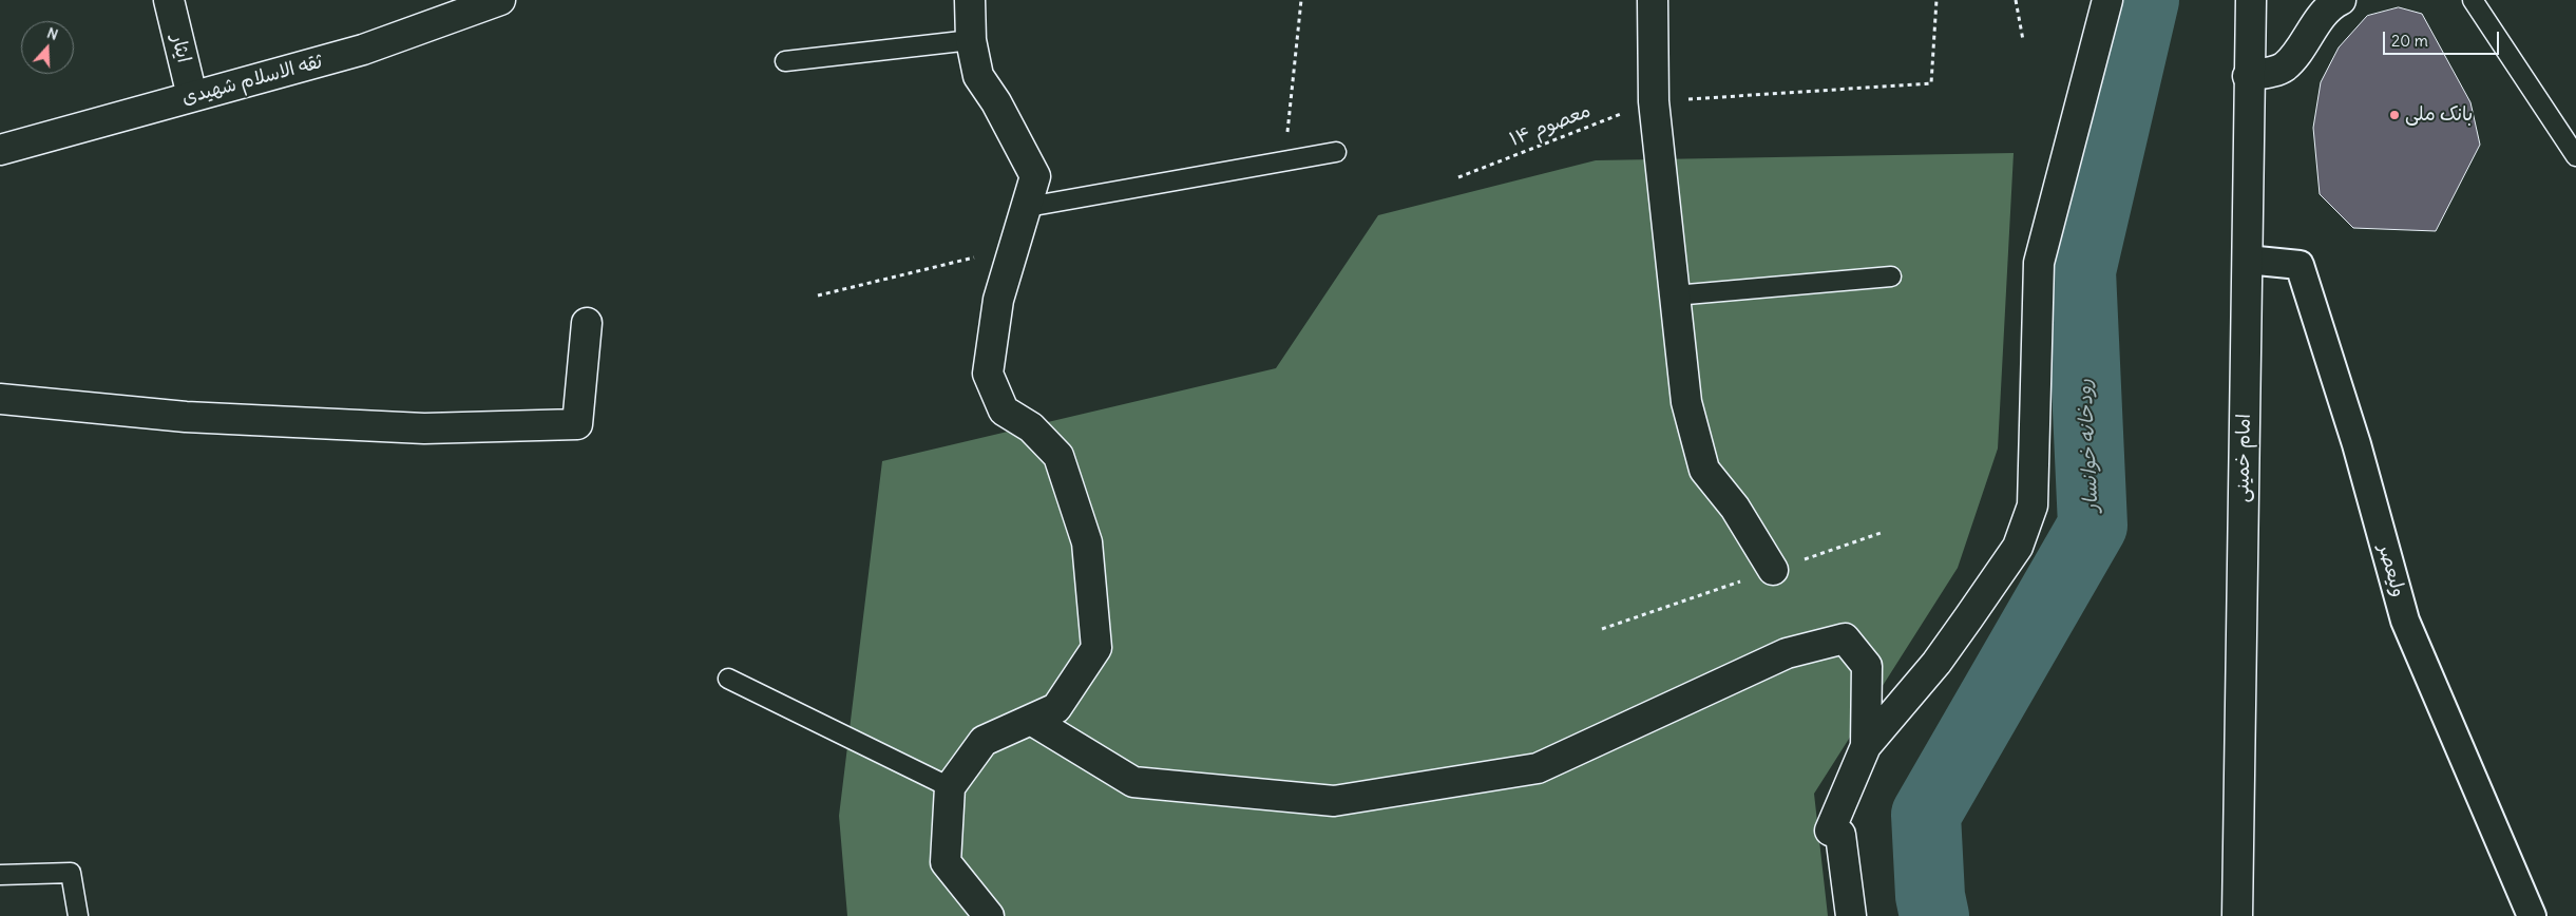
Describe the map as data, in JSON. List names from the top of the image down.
{
  "streets": {
    "street": [
      "ایثار",
      "ثقه الاسلام شهیدی",
      "امام خمینی",
      "ولیعصر"
    ],
    "path": ["۱۴ معصوم"]
  },
  "crossings": [
    ["ایثار", "ثقه الاسلام شهیدی"],
    ["امام خمینی", "ولیعصر"]
  ],
  "water": ["رودخانه خوانسار"],
  "places": ["بانک ملی"],
  "scale_bar": "20 m",
  "north": "top"
}
